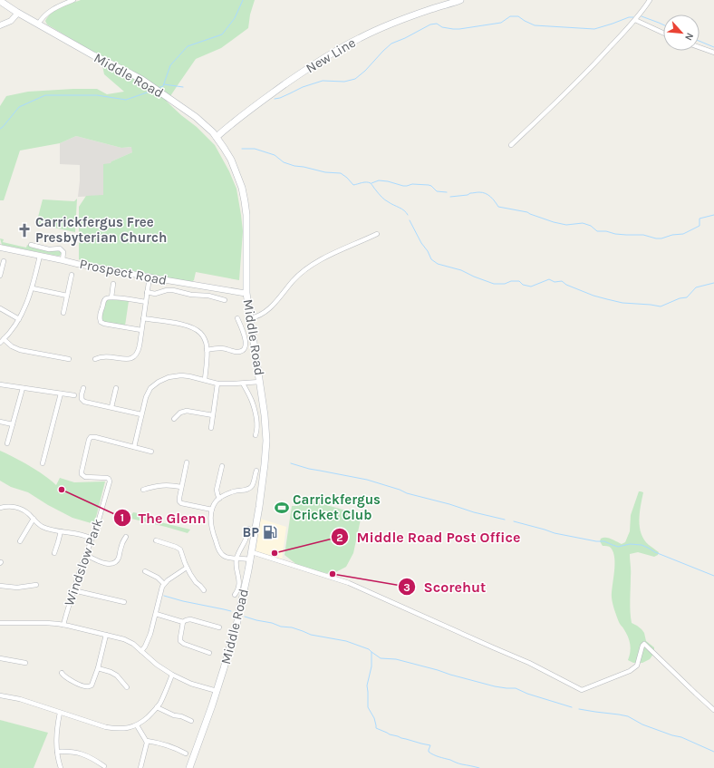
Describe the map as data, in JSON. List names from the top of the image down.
{
  "streets": {
    "main road": ["New Line", "Middle Road"],
    "street": ["Prospect Road", "Windslow Park"]
  },
  "crossings": [
    ["New Line", "Middle Road"],
    ["Middle Road", "Prospect Road"]
  ],
  "places": {
    "church": ["Carrickfergus Free Presbyterian Church"],
    "other": ["The Glenn", "Middle Road Post Office", "Scorehut"],
    "sports": ["Carrickfergus Cricket Club"],
    "fuel station": ["BP"]
  },
  "north": "bottom right"
}
